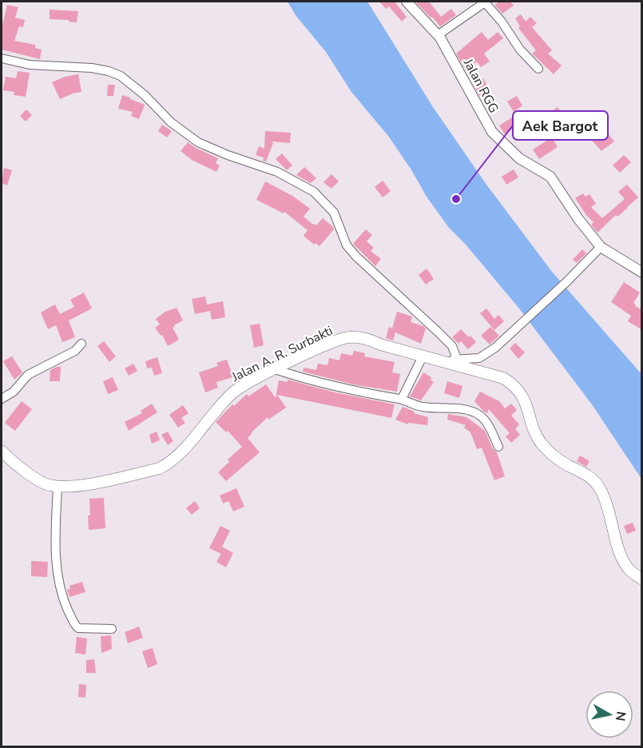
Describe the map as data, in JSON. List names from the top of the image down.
{
  "streets": {
    "main road": ["Jalan A. R. Surbakti"],
    "street": ["Jalan RGG"]
  },
  "places": ["Aek Bargot"],
  "north": "right"
}
